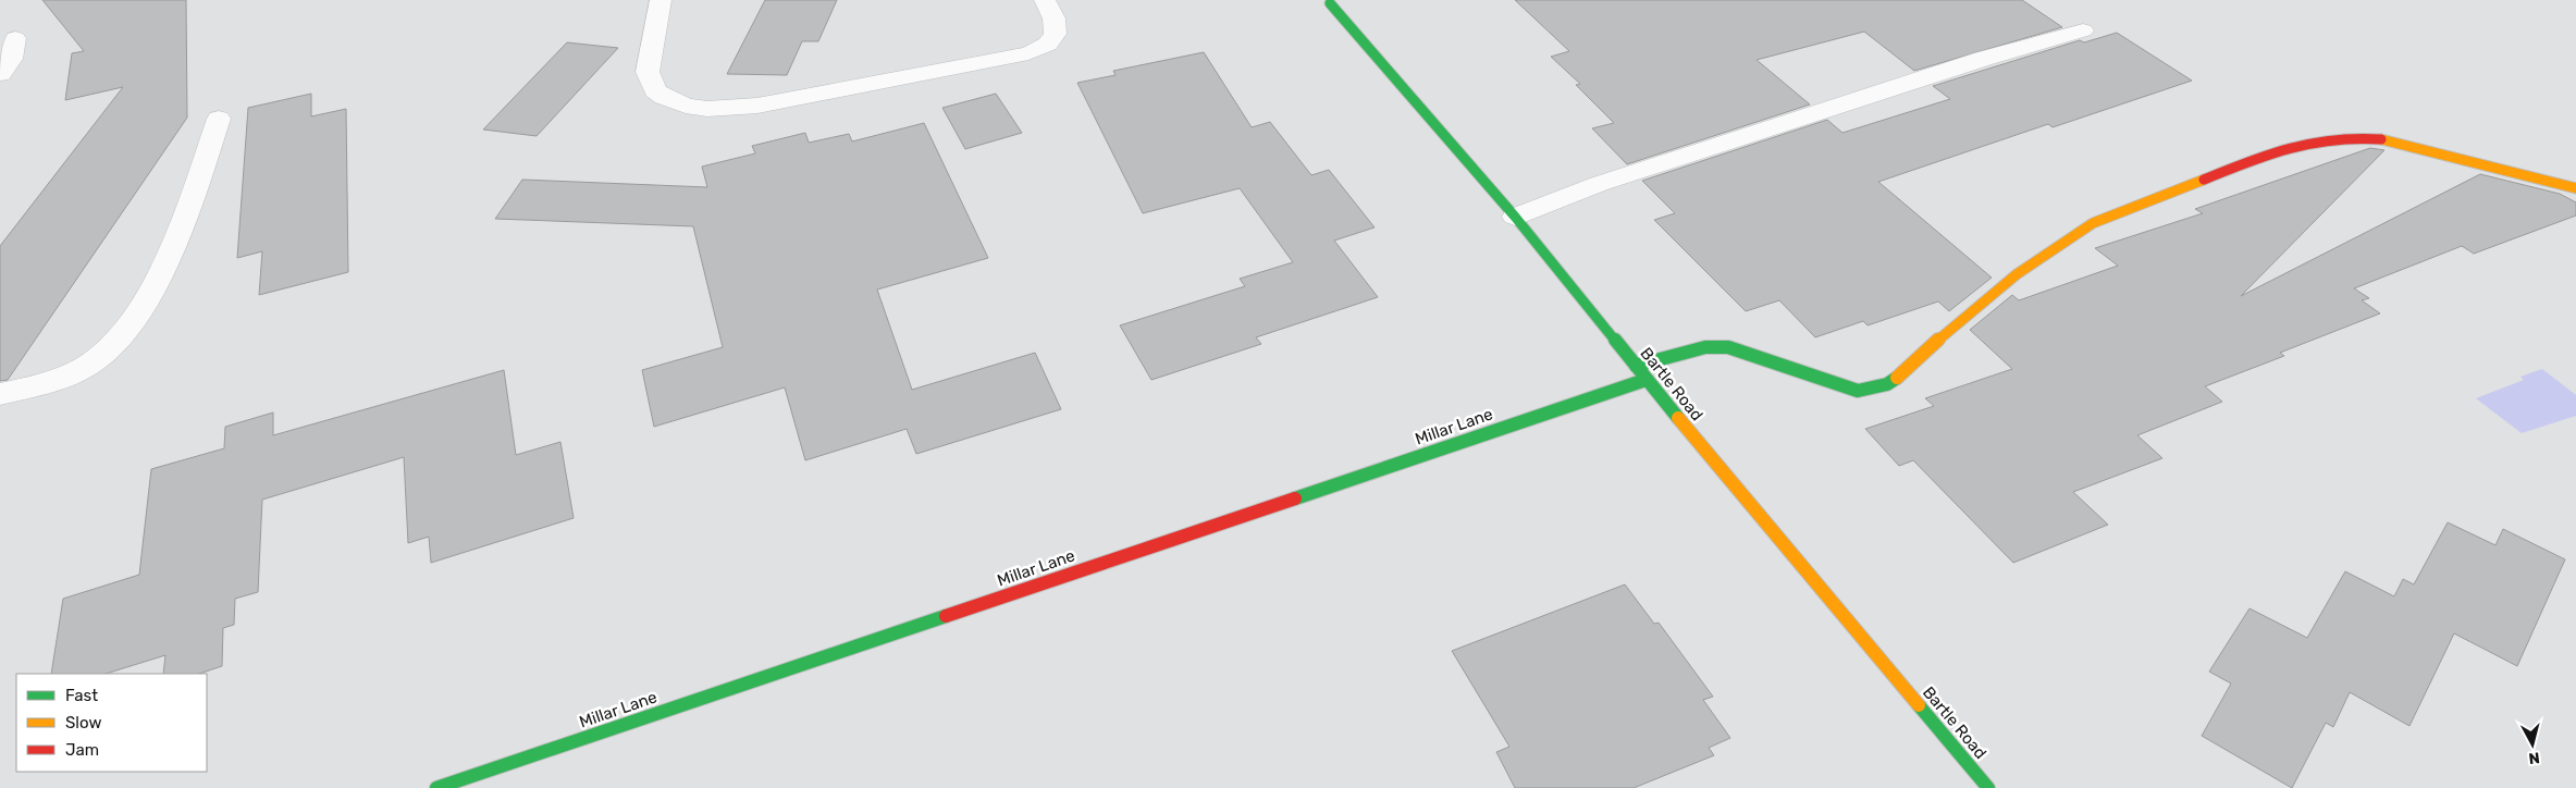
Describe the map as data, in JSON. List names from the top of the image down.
{
  "streets": {
    "street": ["Bartle Road", "Millar Lane"]
  },
  "crossings": [
    ["Bartle Road", "Millar Lane"]
  ],
  "legend": ["Fast", "Slow", "Jam"],
  "north": "bottom"
}
